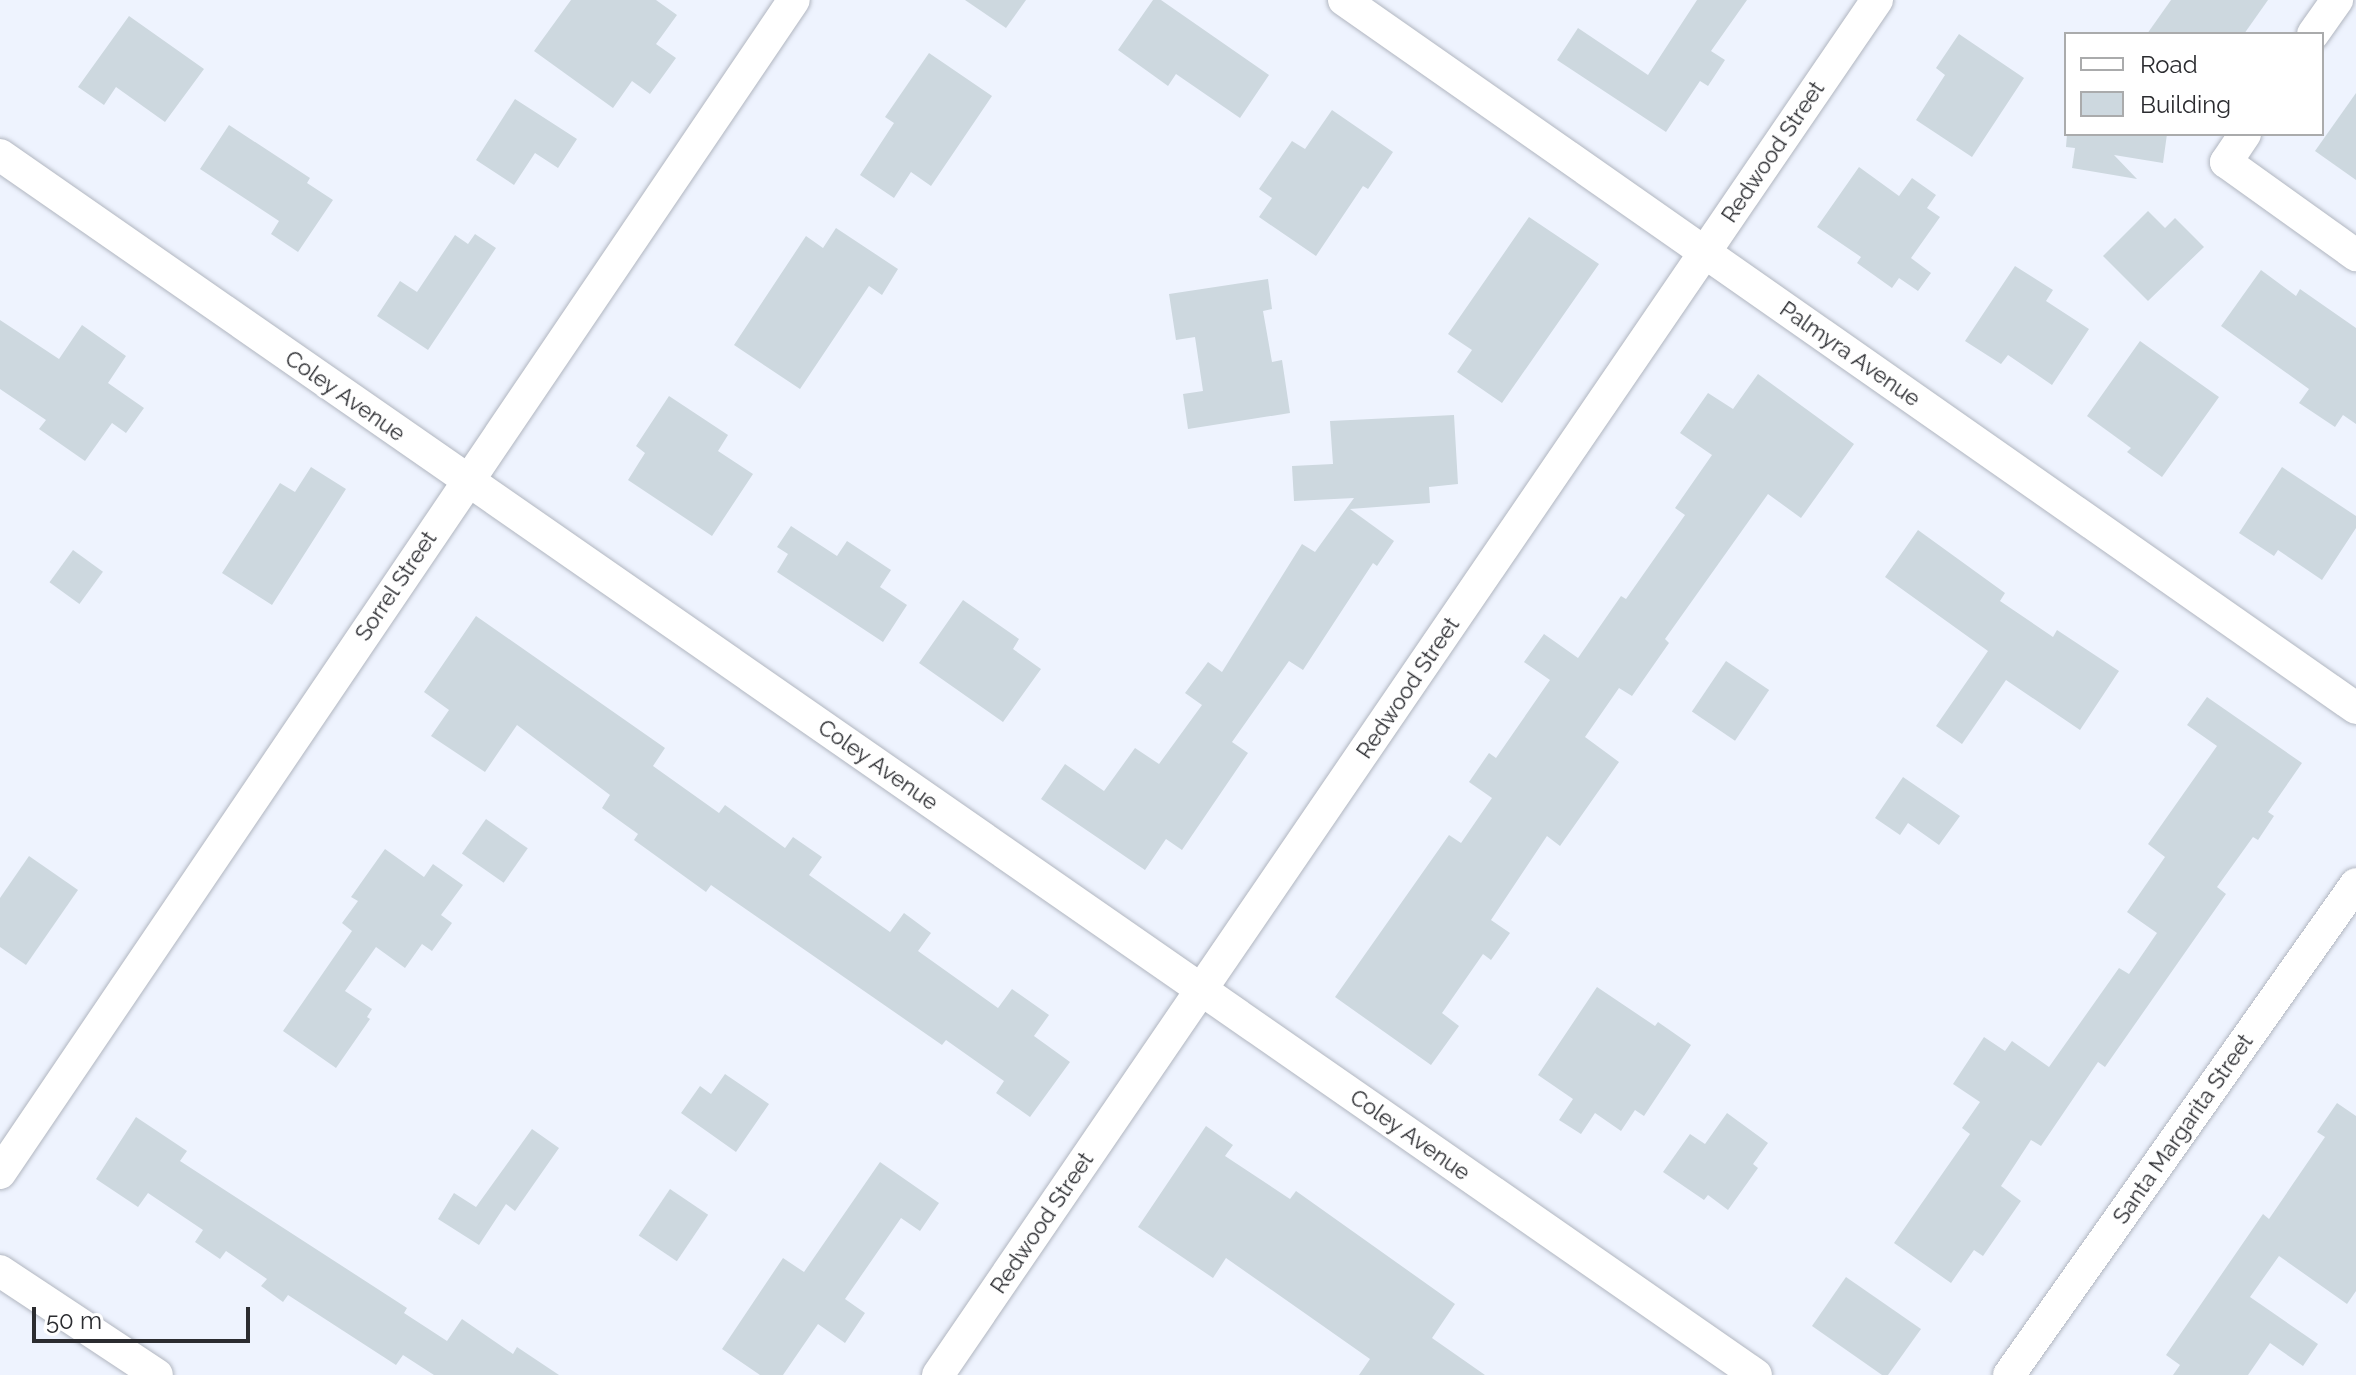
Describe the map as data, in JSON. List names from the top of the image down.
{
  "streets": {
    "street": [
      "Redwood Street",
      "Palmyra Avenue",
      "Coley Avenue",
      "Sorrel Street",
      "Santa Margarita Street"
    ]
  },
  "crossings": [
    ["Redwood Street", "Palmyra Avenue"],
    ["Redwood Street", "Coley Avenue"],
    ["Coley Avenue", "Sorrel Street"]
  ],
  "legend": ["Road", "Building"],
  "scale_bar": "50 m"
}
